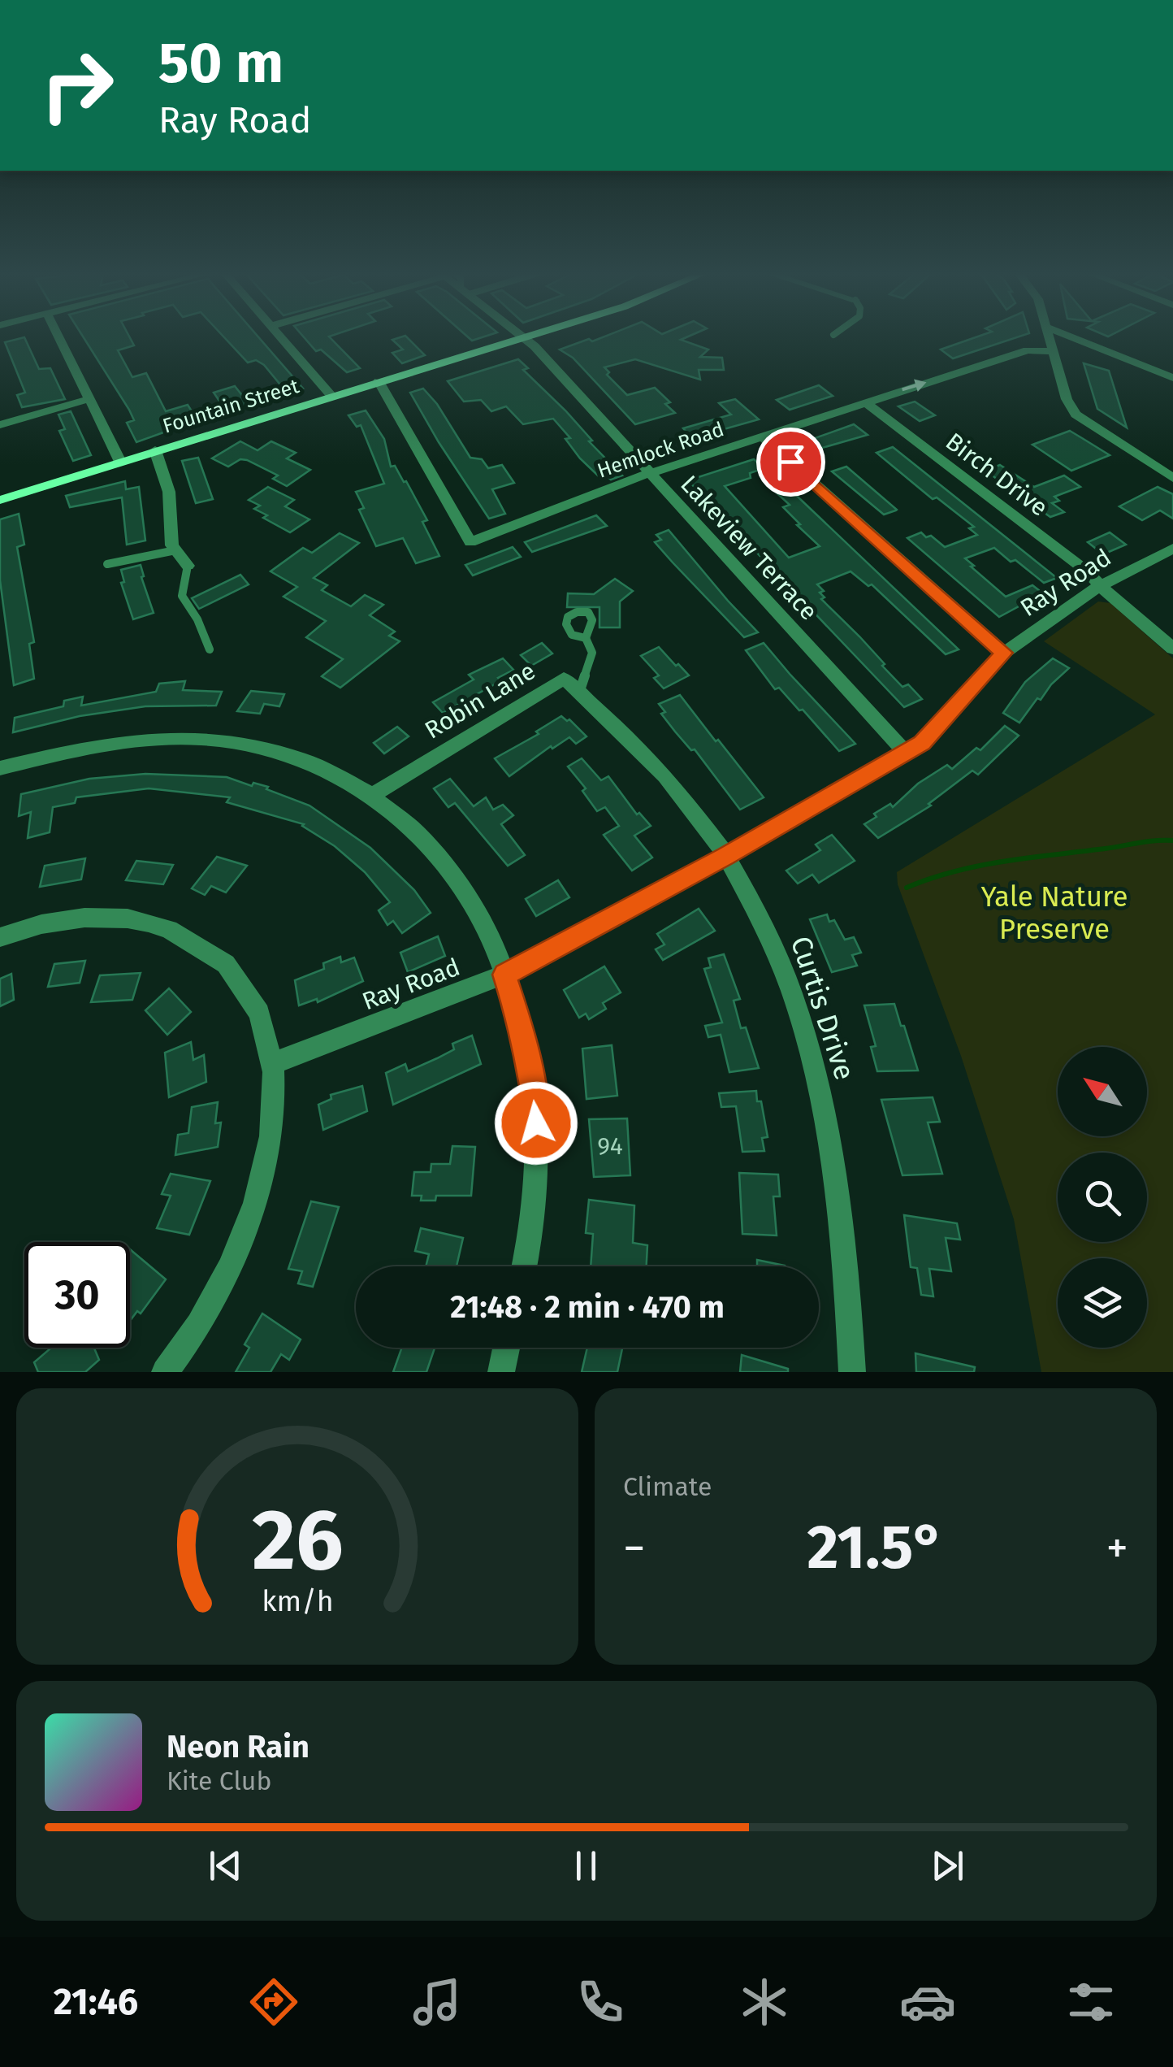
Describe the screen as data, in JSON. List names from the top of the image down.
{
  "streets": {
    "main road": ["Fountain Street"],
    "street": [
      "Hemlock Road",
      "Birch Drive",
      "Lakeview Terrace",
      "Ray Road",
      "Robin Lane",
      "Curtis Drive"
    ]
  },
  "crossings": [
    ["Fountain Street", "Hemlock Road"],
    ["Fountain Street", "Lakeview Terrace"],
    ["Hemlock Road", "Birch Drive"],
    ["Hemlock Road", "Lakeview Terrace"],
    ["Birch Drive", "Ray Road"],
    ["Lakeview Terrace", "Ray Road"],
    ["Ray Road", "Curtis Drive"],
    ["Robin Lane", "Curtis Drive"]
  ],
  "parks": ["Yale Nature Preserve"],
  "house_numbers": ["94"],
  "north": "top left",
  "page": {
    "turn": ["50 m", "Ray Road"],
    "limit": "30",
    "trip": "21:48 · 2 min · 470 m",
    "tile": "Climate",
    "heat": ["−", "21.5°", "+"],
    "song": ["Neon Rain", "Kite Club"],
    "tabs": "21:46",
    "gauge": ["26", "km/h"]
  }
}
